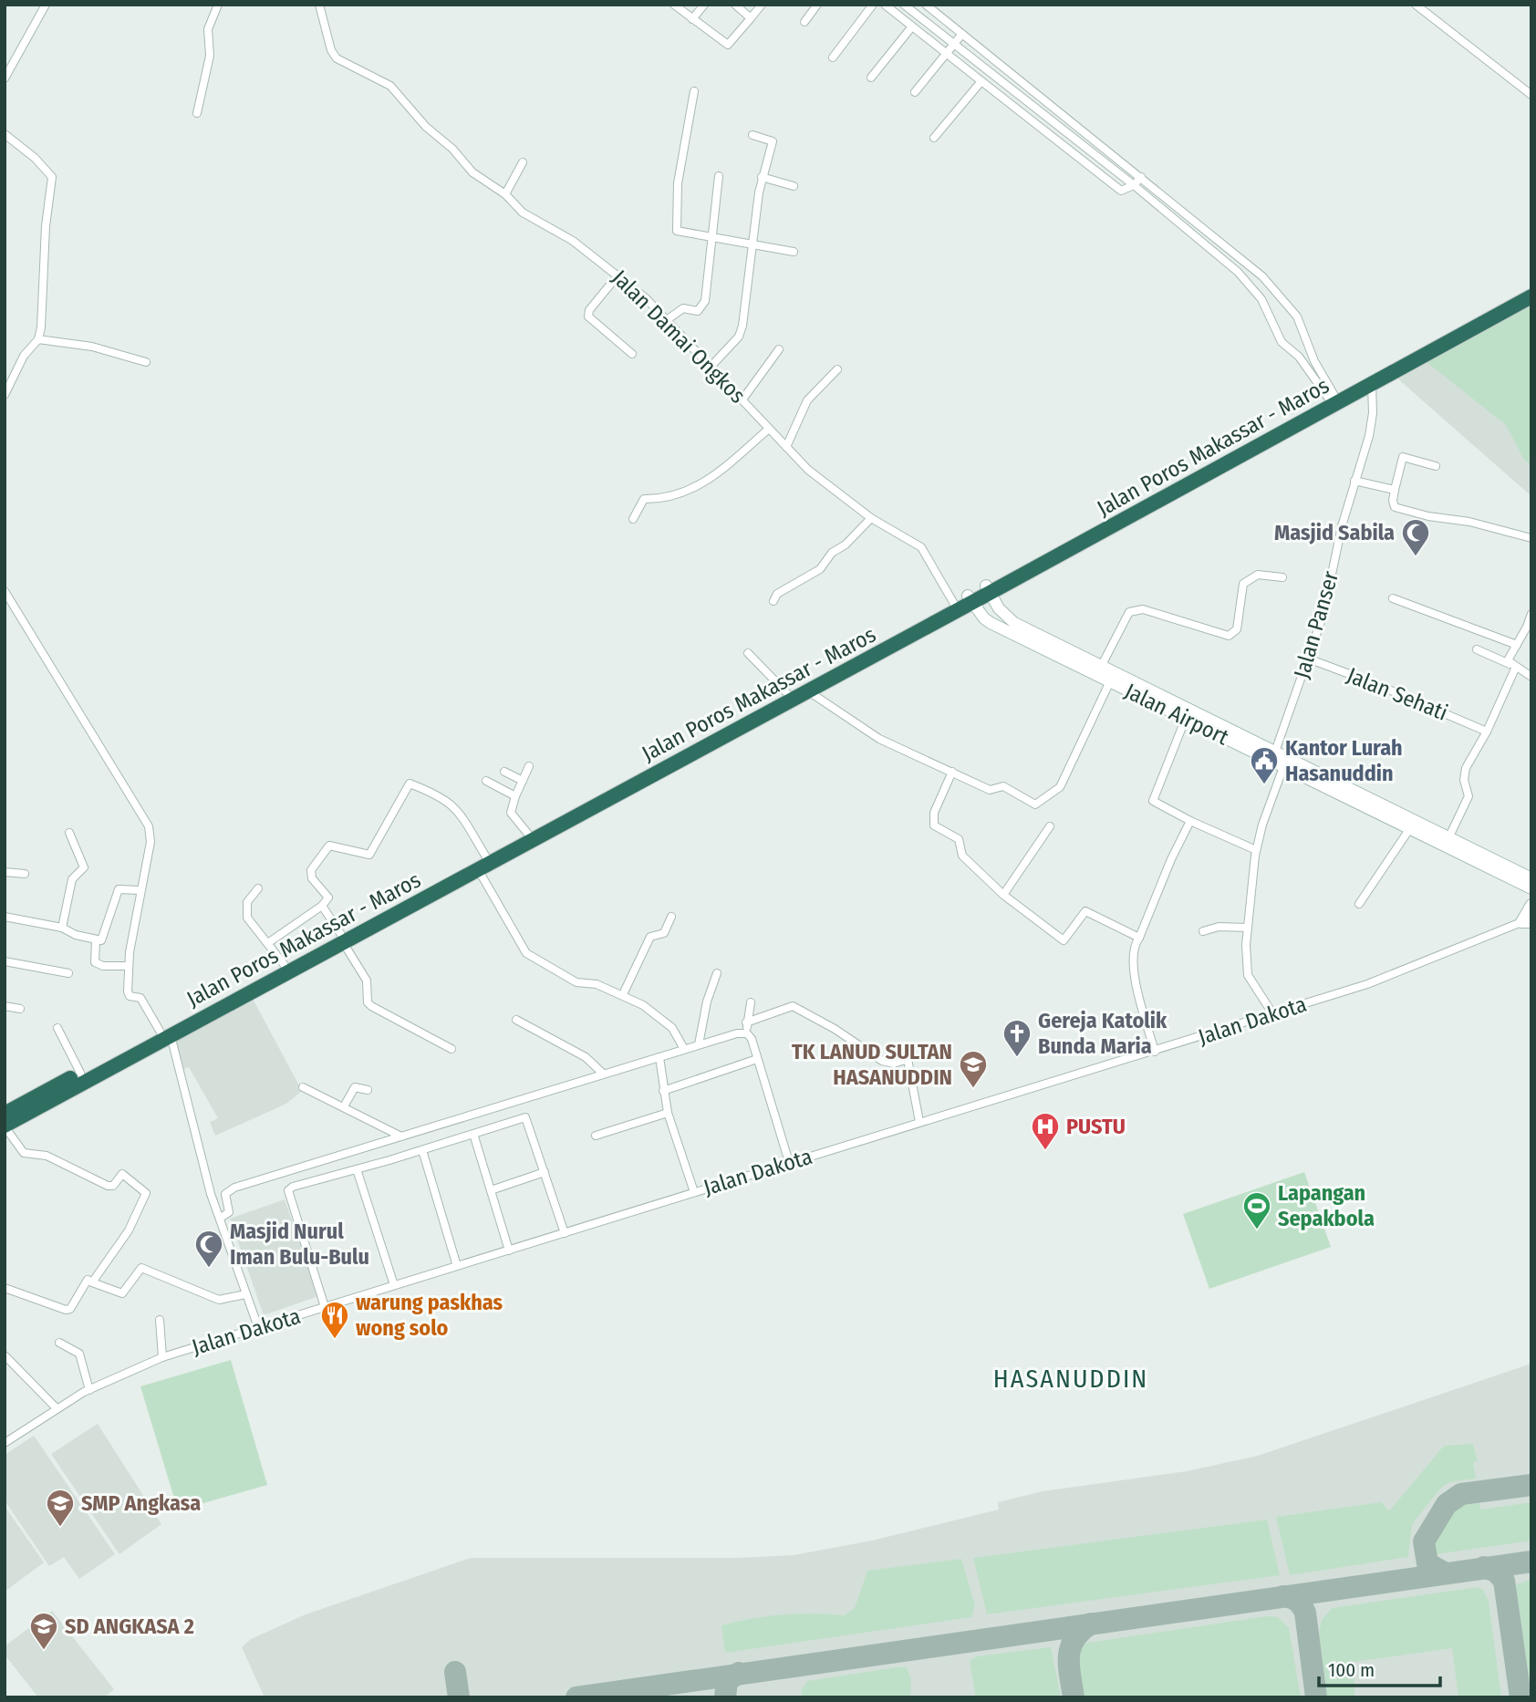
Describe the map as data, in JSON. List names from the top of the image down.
{
  "streets": {
    "highway": ["Jalan Poros Makassar - Maros"],
    "street": [
      "Jalan Damai Ongkos",
      "Jalan Panser",
      "Jalan Sehati",
      "Jalan Airport",
      "Jalan Dakota"
    ]
  },
  "crossings": [
    ["Jalan Damai Ongkos", "Jalan Poros Makassar - Maros"],
    ["Jalan Poros Makassar - Maros", "Jalan Panser"],
    ["Jalan Poros Makassar - Maros", "Jalan Airport"],
    ["Jalan Panser", "Jalan Sehati"],
    ["Jalan Panser", "Jalan Airport"]
  ],
  "districts": ["HASANUDDIN"],
  "places": {
    "mosque": ["Masjid Sabila", "Masjid Nurul Iman Bulu-Bulu"],
    "public building": ["Kantor Lurah Hasanuddin"],
    "church": ["Gereja Katolik Bunda Maria"],
    "school or university": ["TK LANUD SULTAN HASANUDDIN", "SMP Angkasa", "SD ANGKASA 2"],
    "hospital": ["PUSTU"],
    "sports": ["Lapangan Sepakbola"],
    "restaurant": ["warung paskhas wong solo"]
  },
  "scale_bar": "100 m"
}
